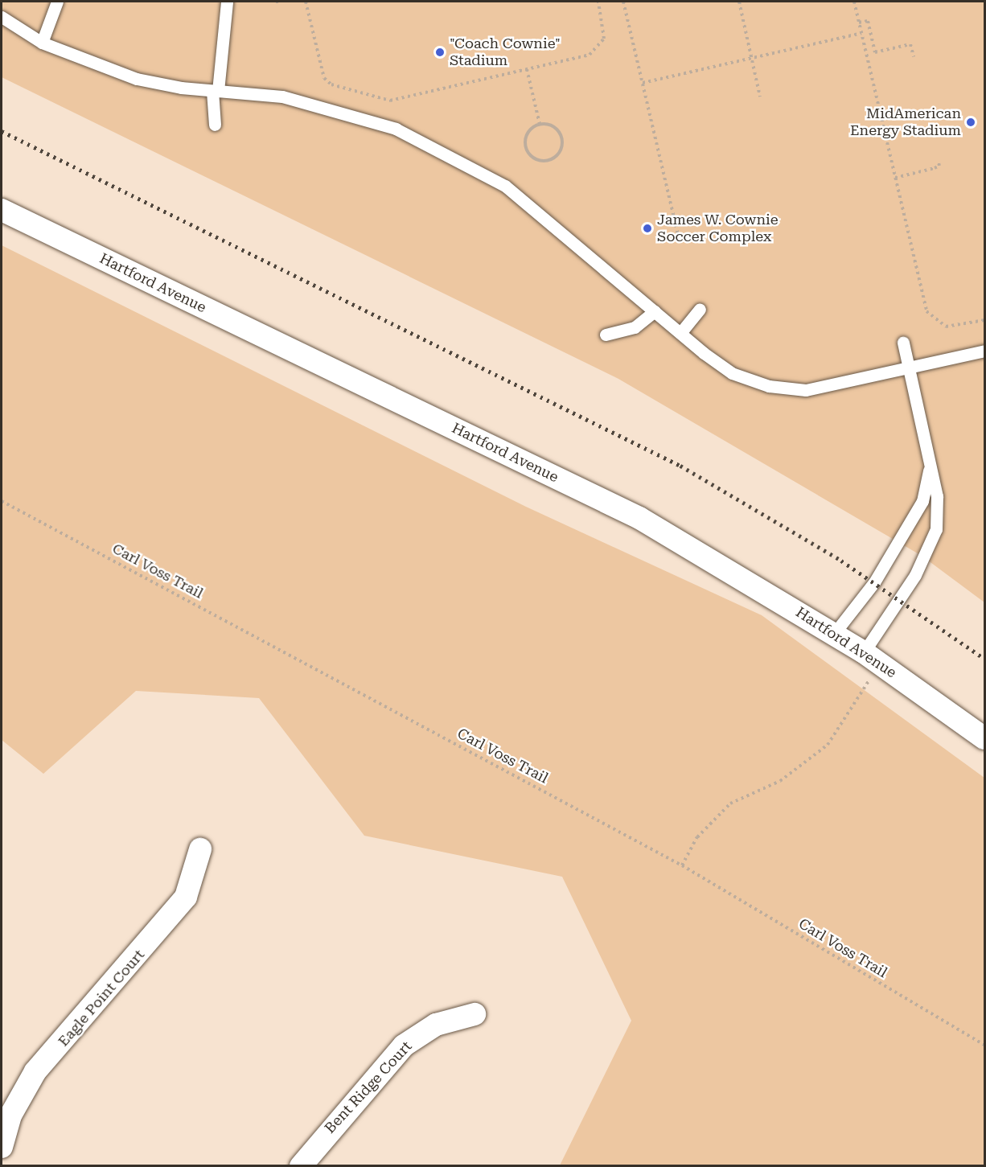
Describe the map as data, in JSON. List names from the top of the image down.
{
  "streets": {
    "street": ["Hartford Avenue", "Eagle Point Court", "Bent Ridge Court"],
    "path": ["Carl Voss Trail"]
  },
  "places": ["\"Coach Cownie\" Stadium", "MidAmerican Energy Stadium", "James W. Cownie Soccer Complex"]
}
